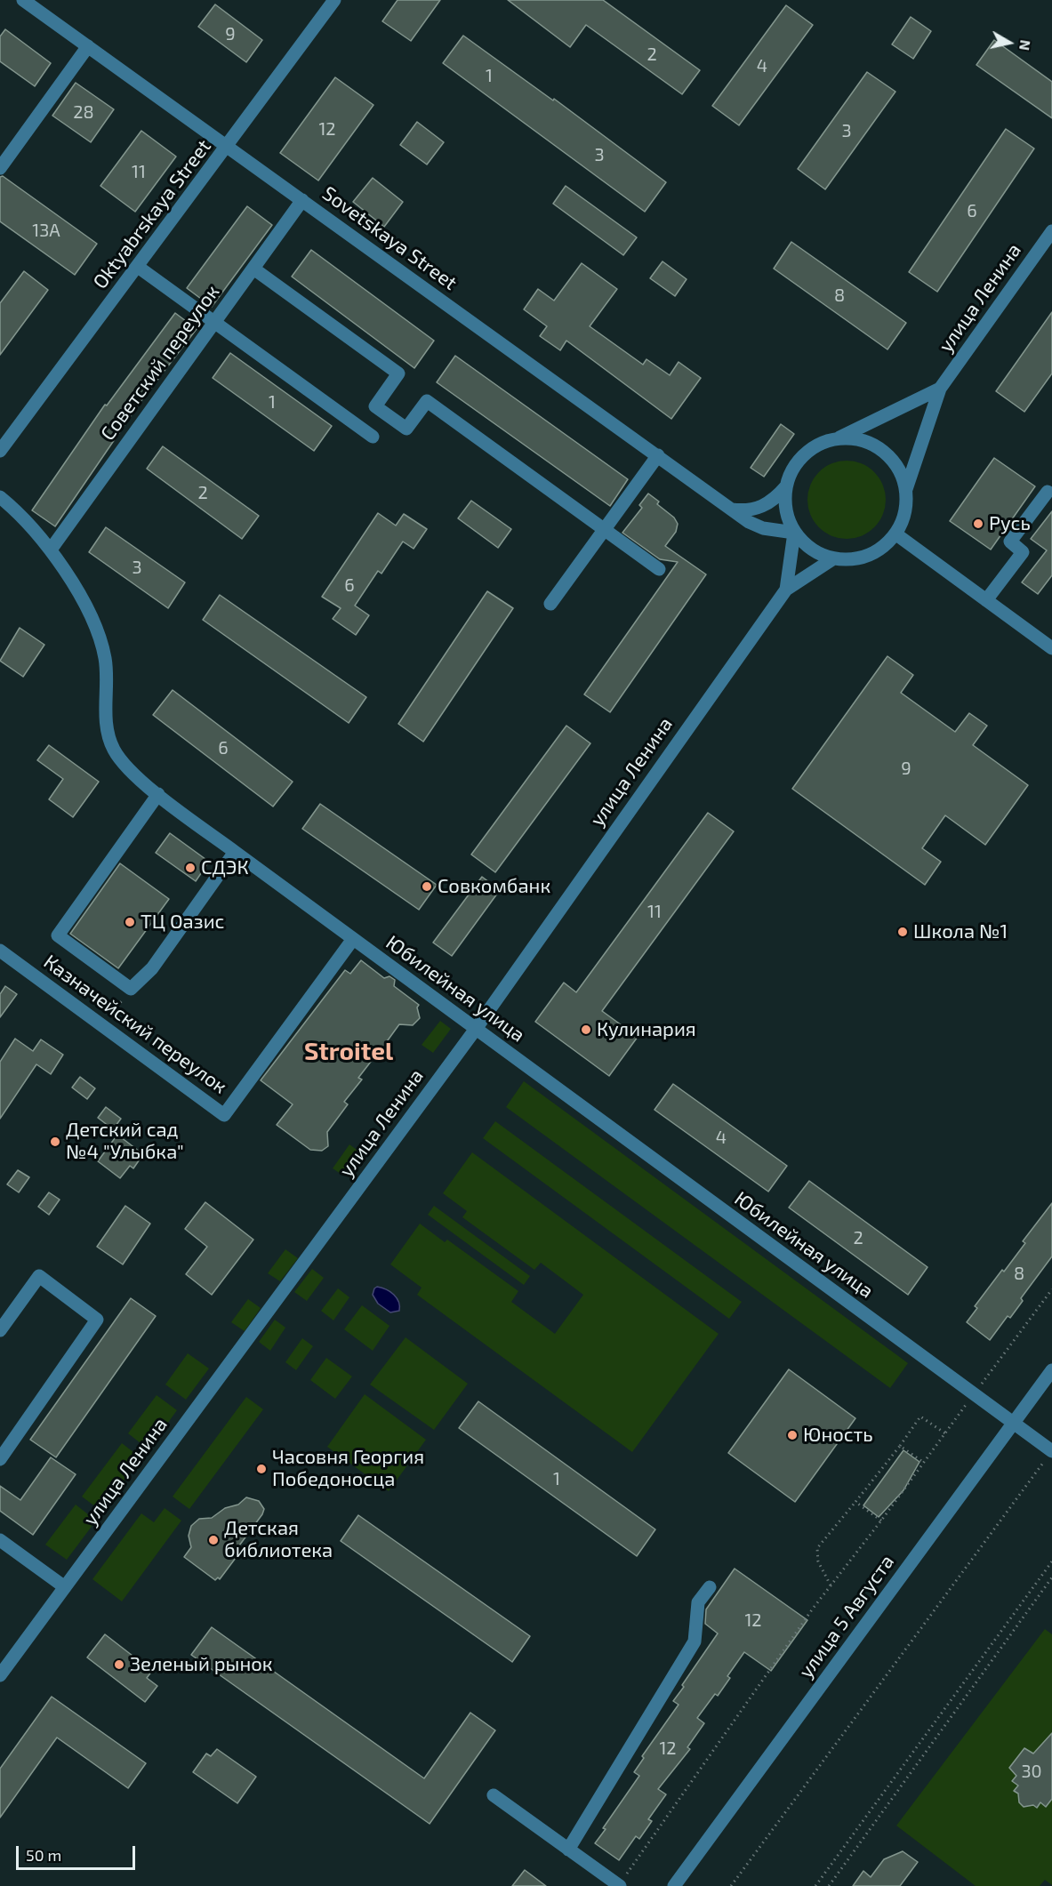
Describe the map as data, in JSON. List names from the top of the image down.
{
  "streets": {
    "street": [
      "Oktyabrskaya Street",
      "Sovetskaya Street",
      "улица Ленина",
      "Советский переулок",
      "Юбилейная улица",
      "Казначейский переулок",
      "улица 5 Августа"
    ]
  },
  "crossings": [
    ["Oktyabrskaya Street", "Sovetskaya Street"],
    ["Sovetskaya Street", "Советский переулок"],
    ["улица Ленина", "Юбилейная улица"],
    ["Советский переулок", "Юбилейная улица"],
    ["Юбилейная улица", "Казначейский переулок"],
    ["Юбилейная улица", "улица 5 Августа"]
  ],
  "districts": ["Stroitel"],
  "places": [
    "Русь",
    "СДЭК",
    "Совкомбанк",
    "ТЦ Оазис",
    "Школа №1",
    "Кулинария",
    "Детский сад №4 \"Улыбка\"",
    "Юность",
    "Часовня Георгия Победоносца",
    "Детская библиотека",
    "Зеленый рынок"
  ],
  "house_numbers": [
    "9",
    "2",
    "4",
    "1",
    "28",
    "12",
    "3",
    "3",
    "11",
    "6",
    "13А",
    "8",
    "1",
    "2",
    "3",
    "6",
    "6",
    "9",
    "11",
    "4",
    "2",
    "8",
    "1",
    "12",
    "12",
    "30"
  ],
  "scale_bar": "50 m",
  "north": "right"
}
